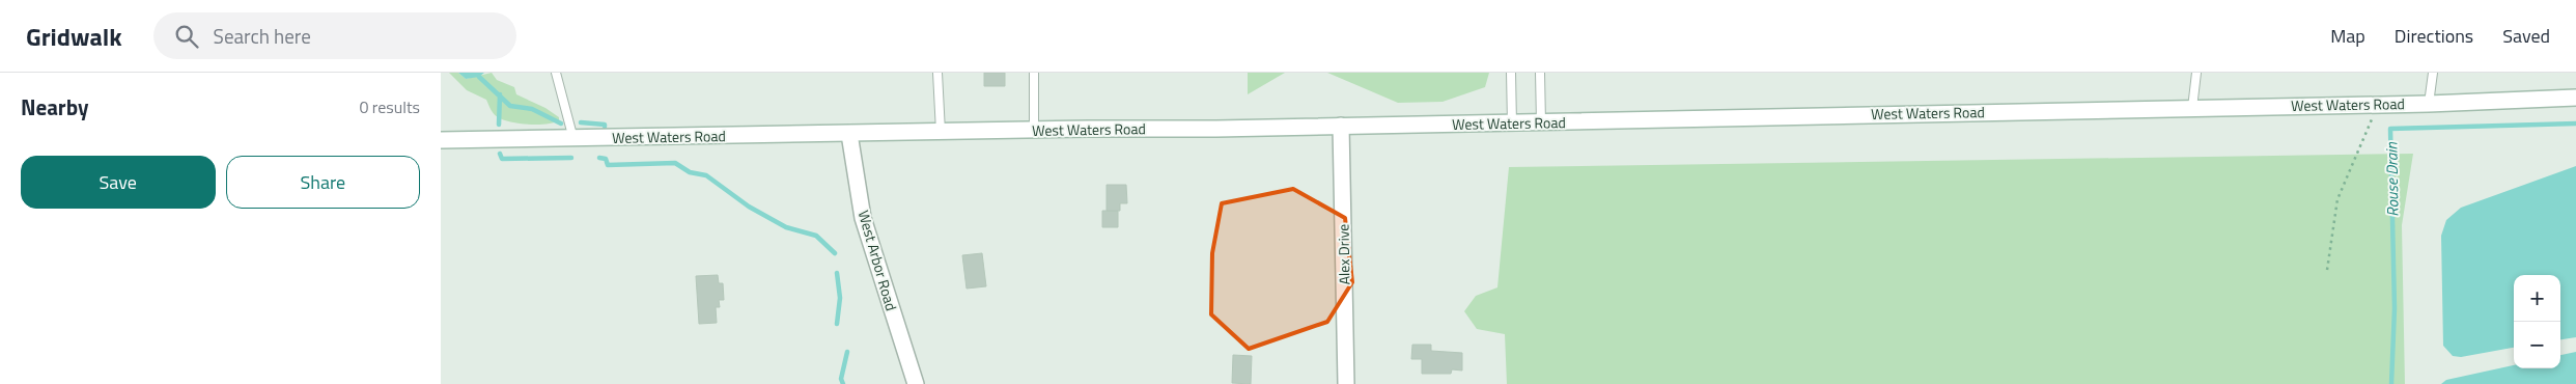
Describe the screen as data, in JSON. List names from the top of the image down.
{
  "streets": {
    "street": ["West Waters Road", "Alex Drive", "West Arbor Road"]
  },
  "crossings": [
    ["West Waters Road", "Alex Drive"],
    ["West Waters Road", "West Arbor Road"]
  ],
  "water": ["Rouse Drain"],
  "page": {
    "header": "Gridwalk",
    "search": "Search here",
    "nav": ["Map", "Directions", "Saved"],
    "heading": ["Nearby", "0 results"],
    "buttons": ["Save", "Share"],
    "map_buttons": ["+", "−"]
  }
}
